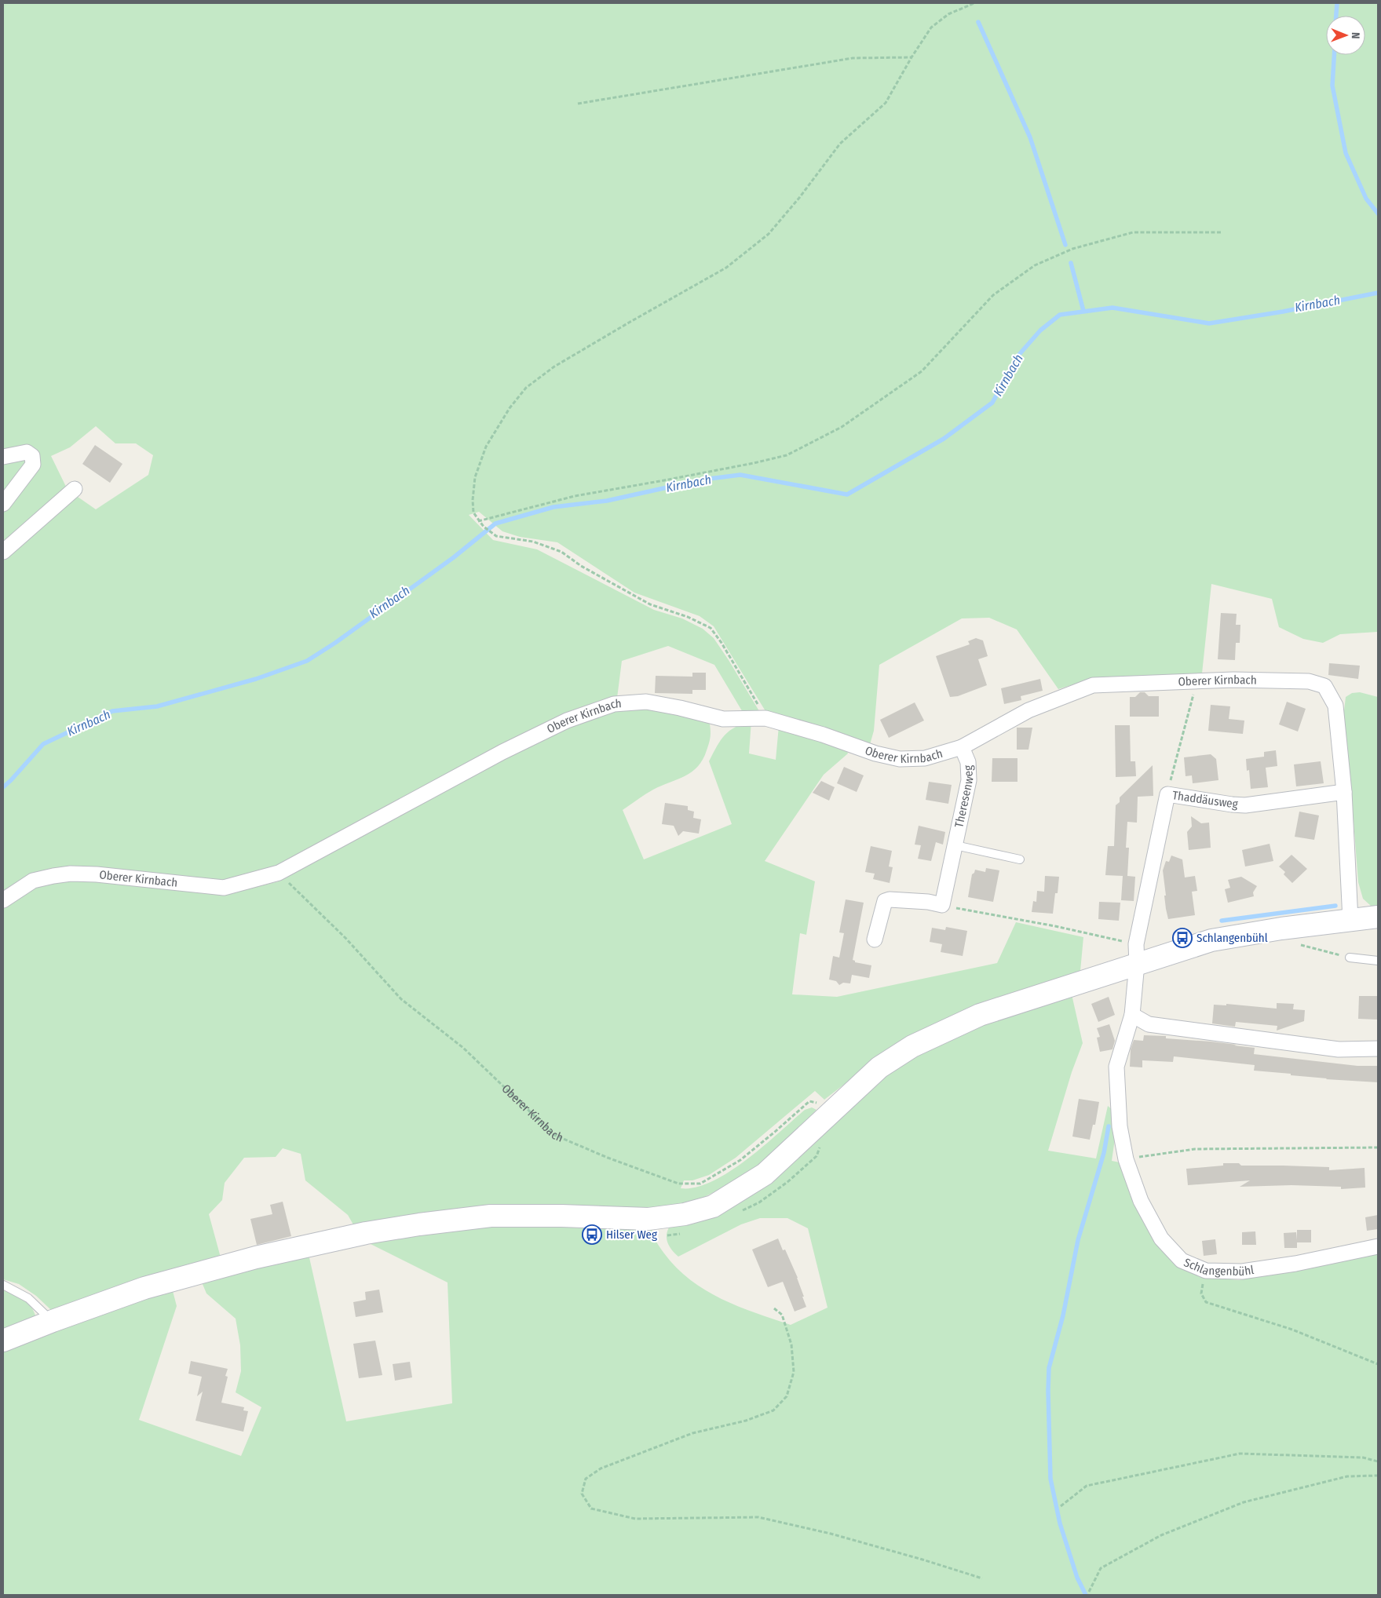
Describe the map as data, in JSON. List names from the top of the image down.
{
  "streets": {
    "street": [
      "Oberer Kirnbach",
      "Theresenweg",
      "Thaddäusweg",
      "Schlangenbühl"
    ]
  },
  "crossings": [
    ["Oberer Kirnbach", "Theresenweg"],
    ["Oberer Kirnbach", "Thaddäusweg"],
    ["Thaddäusweg", "Schlangenbühl"]
  ],
  "water": ["Kirnbach"],
  "places": {
    "bus stop": ["Schlangenbühl", "Hilser Weg"]
  },
  "north": "right"
}
